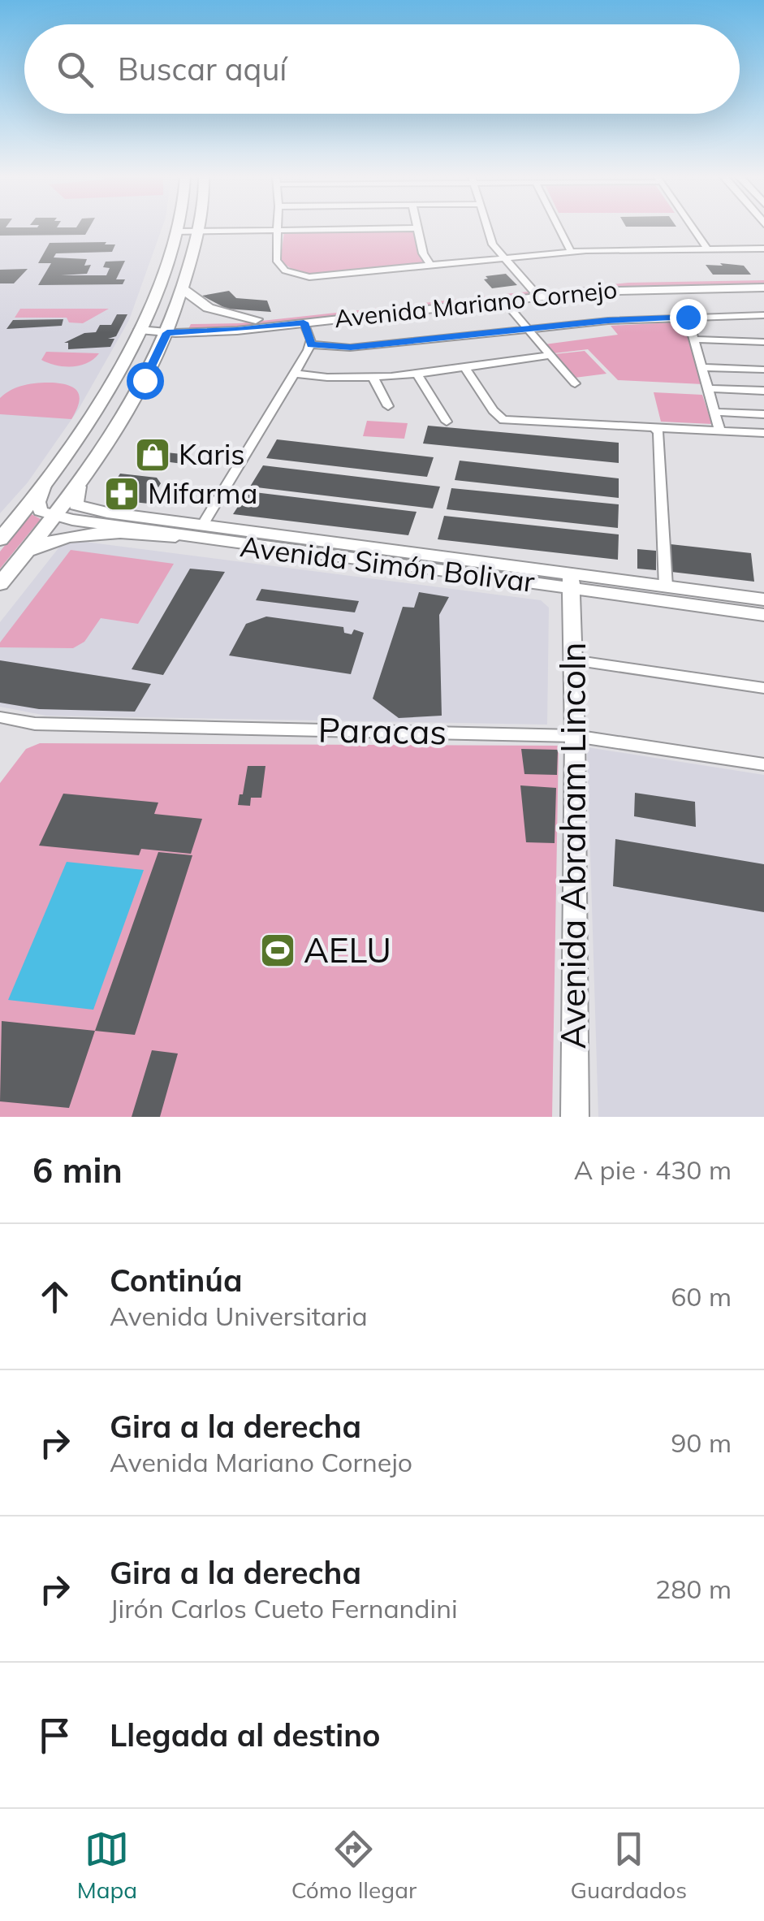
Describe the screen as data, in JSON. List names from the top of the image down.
{
  "streets": {
    "main road": ["Avenida Mariano Cornejo", "Avenida Simón Bolivar", "Avenida Abraham Lincoln"],
    "street": ["Paracas"]
  },
  "crossings": [
    ["Avenida Simón Bolivar", "Avenida Abraham Lincoln"],
    ["Paracas", "Avenida Abraham Lincoln"]
  ],
  "places": {
    "shop": ["Karis"],
    "pharmacy": ["Mifarma"],
    "sports": ["AELU"]
  },
  "page": {
    "search": "Buscar aquí",
    "heading": ["6 min", "A pie · 430 m"],
    "list": [
      ["Continúa", "Avenida Universitaria", "60 m"],
      ["Gira a la derecha", "Avenida Mariano Cornejo", "90 m"],
      ["Gira a la derecha", "Jirón Carlos Cueto Fernandini", "280 m"],
      "Llegada al destino"
    ],
    "nav": ["Mapa", "Cómo llegar", "Guardados"]
  }
}
